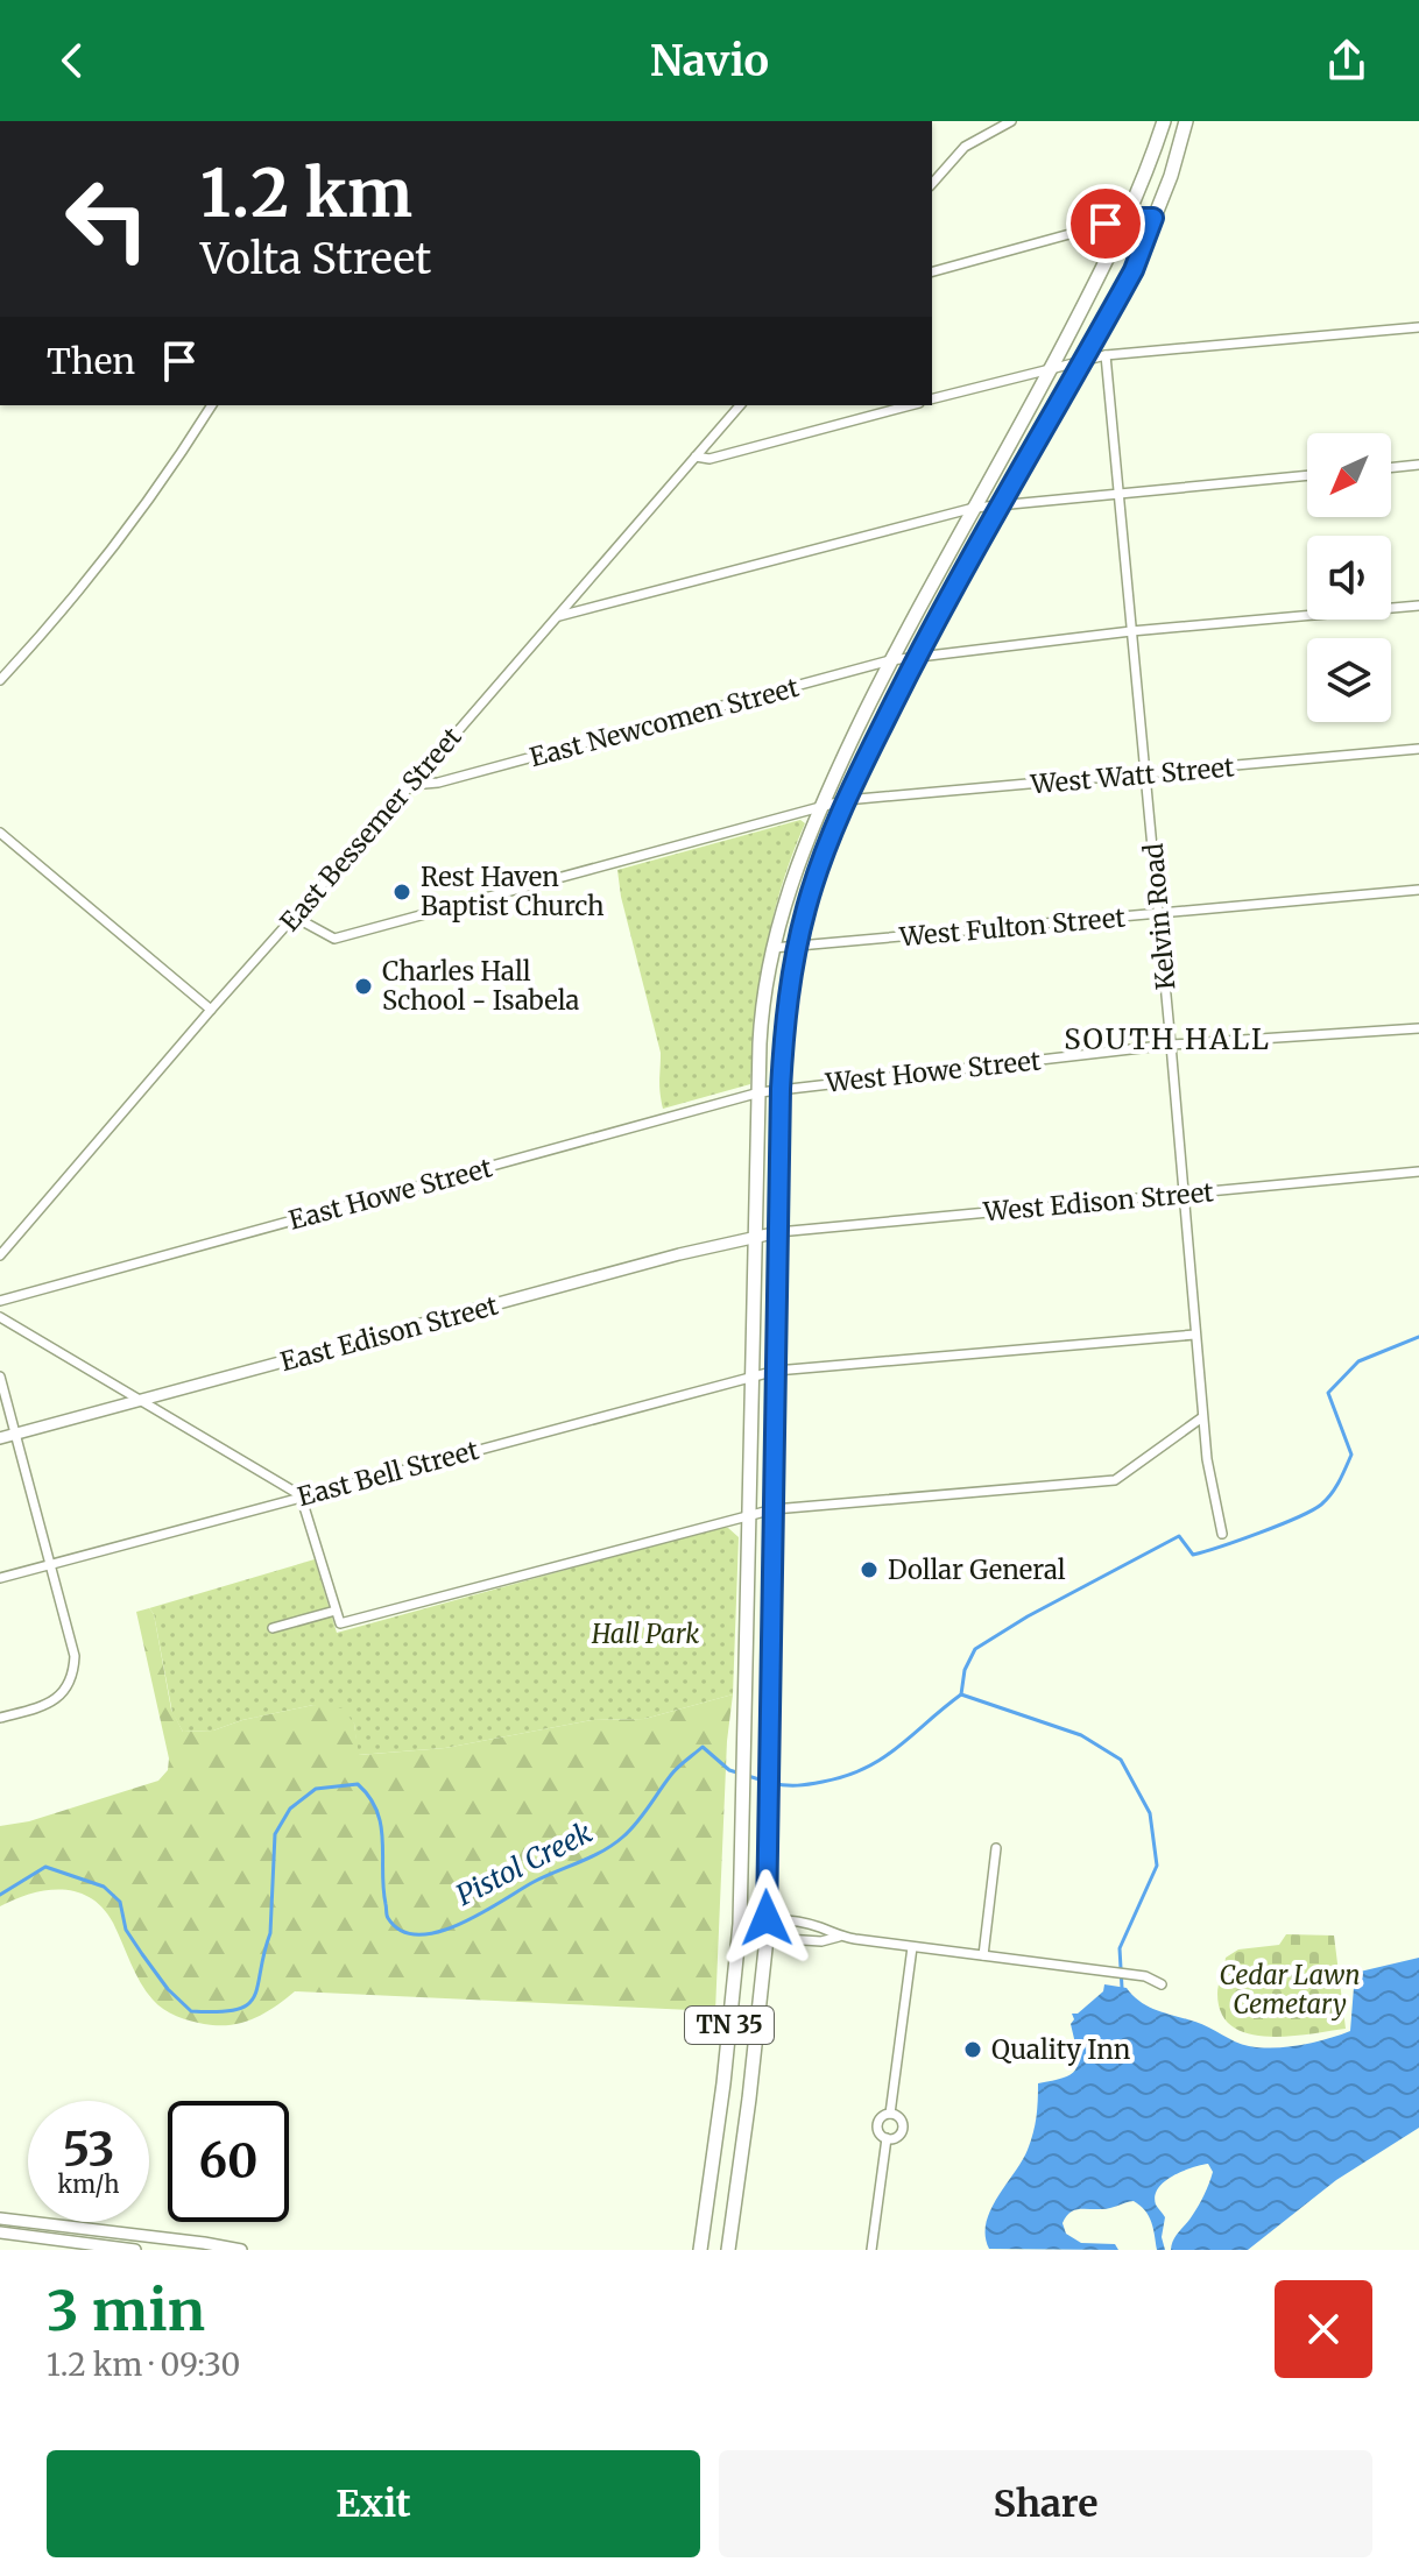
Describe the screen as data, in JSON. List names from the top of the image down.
{
  "streets": {
    "main road": ["TN 35"],
    "street": [
      "East Newcomen Street",
      "West Watt Street",
      "East Bessemer Street",
      "Kelvin Road",
      "West Fulton Street",
      "West Howe Street",
      "East Howe Street",
      "West Edison Street",
      "East Edison Street",
      "East Bell Street"
    ]
  },
  "crossings": [
    ["East Newcomen Street", "East Bessemer Street"],
    ["East Newcomen Street", "Kelvin Road"],
    ["East Newcomen Street", "TN 35"],
    ["West Watt Street", "East Bessemer Street"],
    ["West Watt Street", "Kelvin Road"],
    ["West Watt Street", "TN 35"],
    ["Kelvin Road", "West Fulton Street"],
    ["Kelvin Road", "West Howe Street"],
    ["Kelvin Road", "West Edison Street"],
    ["Kelvin Road", "East Bell Street"],
    ["West Fulton Street", "TN 35"],
    ["West Howe Street", "East Howe Street"],
    ["West Howe Street", "TN 35"],
    ["East Howe Street", "TN 35"],
    ["West Edison Street", "East Edison Street"],
    ["West Edison Street", "TN 35"],
    ["East Edison Street", "TN 35"],
    ["East Bell Street", "TN 35"]
  ],
  "districts": ["SOUTH HALL"],
  "water": ["Pistol Creek"],
  "parks": ["Hall Park", "Cedar Lawn Cemetary"],
  "places": [
    "Rest Haven Baptist Church",
    "Charles Hall School - Isabela",
    "Dollar General",
    "Quality Inn"
  ],
  "north": "bottom left",
  "page": {
    "header": "Navio",
    "turn": ["1.2 km", "Volta Street"],
    "then": "Then",
    "speed": "53 km/h",
    "limit": "60",
    "heading": ["3 min", "1.2 km · 09:30"],
    "buttons": ["Exit", "Share"]
  }
}
